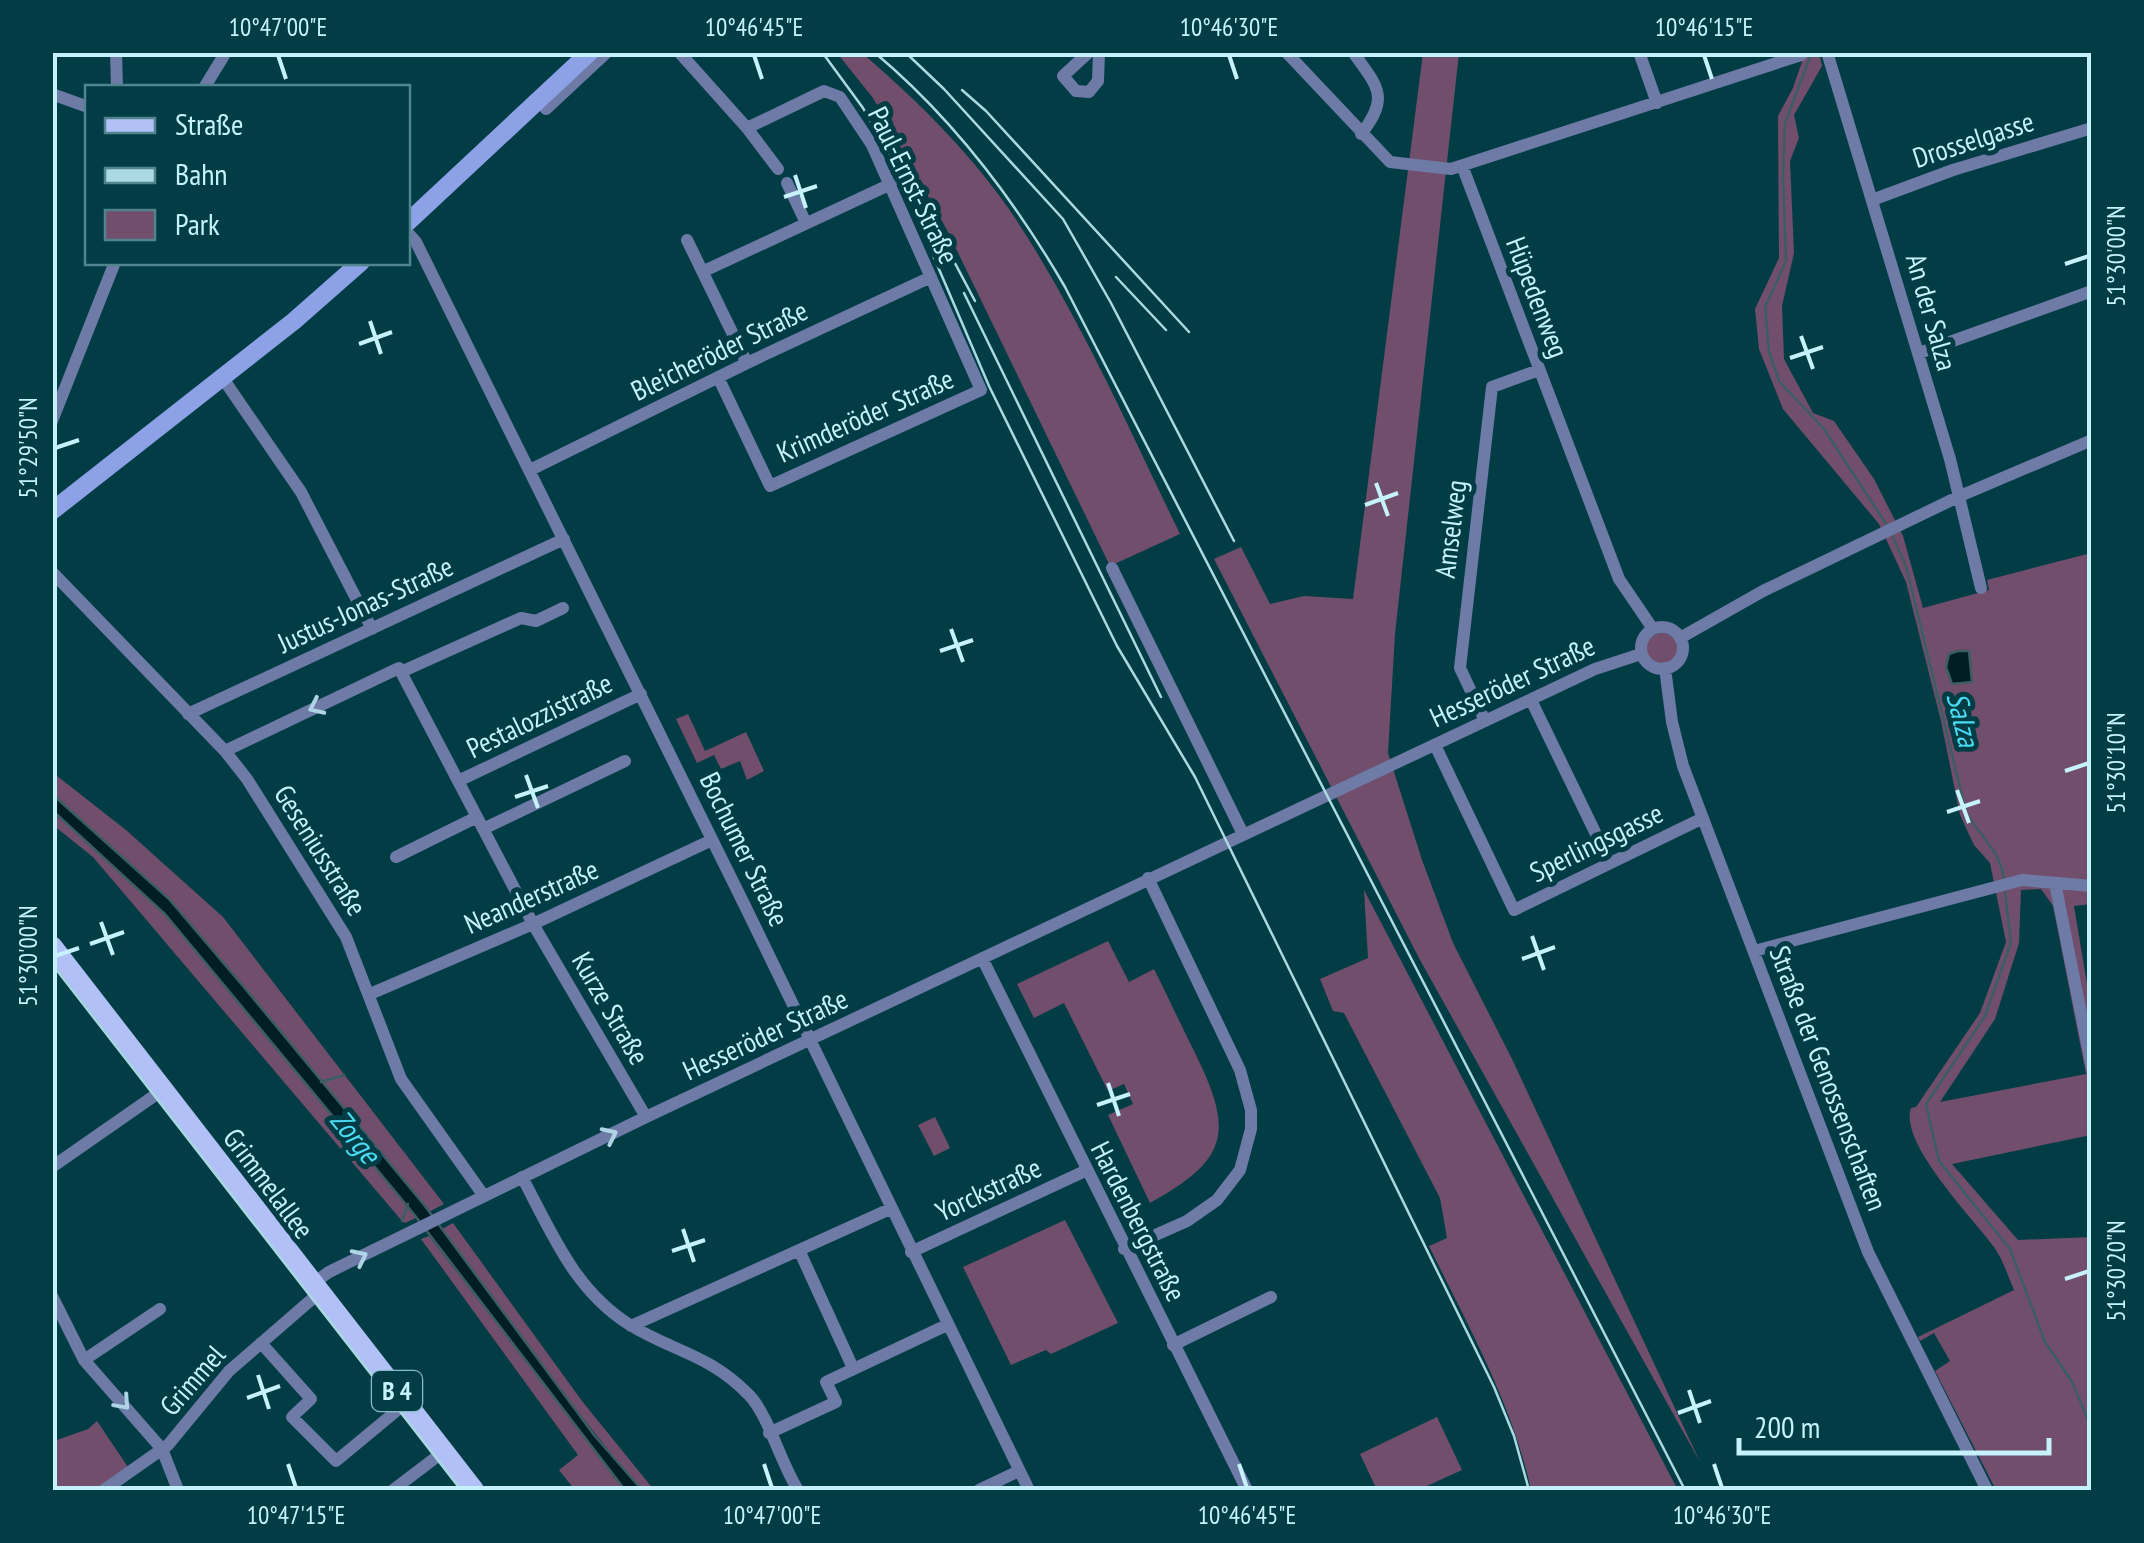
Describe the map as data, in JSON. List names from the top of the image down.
{
  "streets": {
    "main road": ["Grimmelallee", "B 4"],
    "street": [
      "Drosselgasse",
      "Paul-Ernst-Straße",
      "Hüpedenweg",
      "An der Salza",
      "Bleicheröder Straße",
      "Krimderöder Straße",
      "Amselweg",
      "Justus-Jonas-Straße",
      "Hesseröder Straße",
      "Pestalozzistraße",
      "Sperlingsgasse",
      "Bochumer Straße",
      "Geseniusstraße",
      "Neanderstraße",
      "Kurze Straße",
      "Straße der Genossenschaften",
      "Yorckstraße",
      "Hardenbergstraße",
      "Grimmel"
    ]
  },
  "crossings": [
    ["Drosselgasse", "An der Salza"],
    ["Paul-Ernst-Straße", "Bleicheröder Straße"],
    ["Paul-Ernst-Straße", "Krimderöder Straße"],
    ["Hüpedenweg", "Amselweg"],
    ["Hüpedenweg", "Hesseröder Straße"],
    ["Hüpedenweg", "Straße der Genossenschaften"],
    ["Bleicheröder Straße", "Krimderöder Straße"],
    ["Bleicheröder Straße", "Bochumer Straße"],
    ["Amselweg", "Hesseröder Straße"],
    ["Justus-Jonas-Straße", "Bochumer Straße"],
    ["Justus-Jonas-Straße", "Geseniusstraße"],
    ["Hesseröder Straße", "Sperlingsgasse"],
    ["Hesseröder Straße", "Bochumer Straße"],
    ["Hesseröder Straße", "Geseniusstraße"],
    ["Hesseröder Straße", "Kurze Straße"],
    ["Hesseröder Straße", "Straße der Genossenschaften"],
    ["Hesseröder Straße", "Grimmelallee"],
    ["Hesseröder Straße", "Hardenbergstraße"],
    ["Hesseröder Straße", "Grimmel"],
    ["Pestalozzistraße", "Bochumer Straße"],
    ["Pestalozzistraße", "Neanderstraße"],
    ["Pestalozzistraße", "Kurze Straße"],
    ["Sperlingsgasse", "Straße der Genossenschaften"],
    ["Bochumer Straße", "Neanderstraße"],
    ["Bochumer Straße", "Yorckstraße"],
    ["Geseniusstraße", "Neanderstraße"],
    ["Neanderstraße", "Kurze Straße"],
    ["Grimmelallee", "Grimmel"],
    ["Yorckstraße", "Hardenbergstraße"]
  ],
  "water": ["Salza", "Zorge"],
  "legend": ["Straße", "Bahn", "Park"],
  "scale_bar": "200 m",
  "coordinates": [
    "10°47'00\"E",
    "10°46'45\"E",
    "10°46'30\"E",
    "10°46'15\"E",
    "51°30'00\"N",
    "51°29'50\"N",
    "51°30'10\"N",
    "51°30'20\"N",
    "10°47'15\"E"
  ]
}
